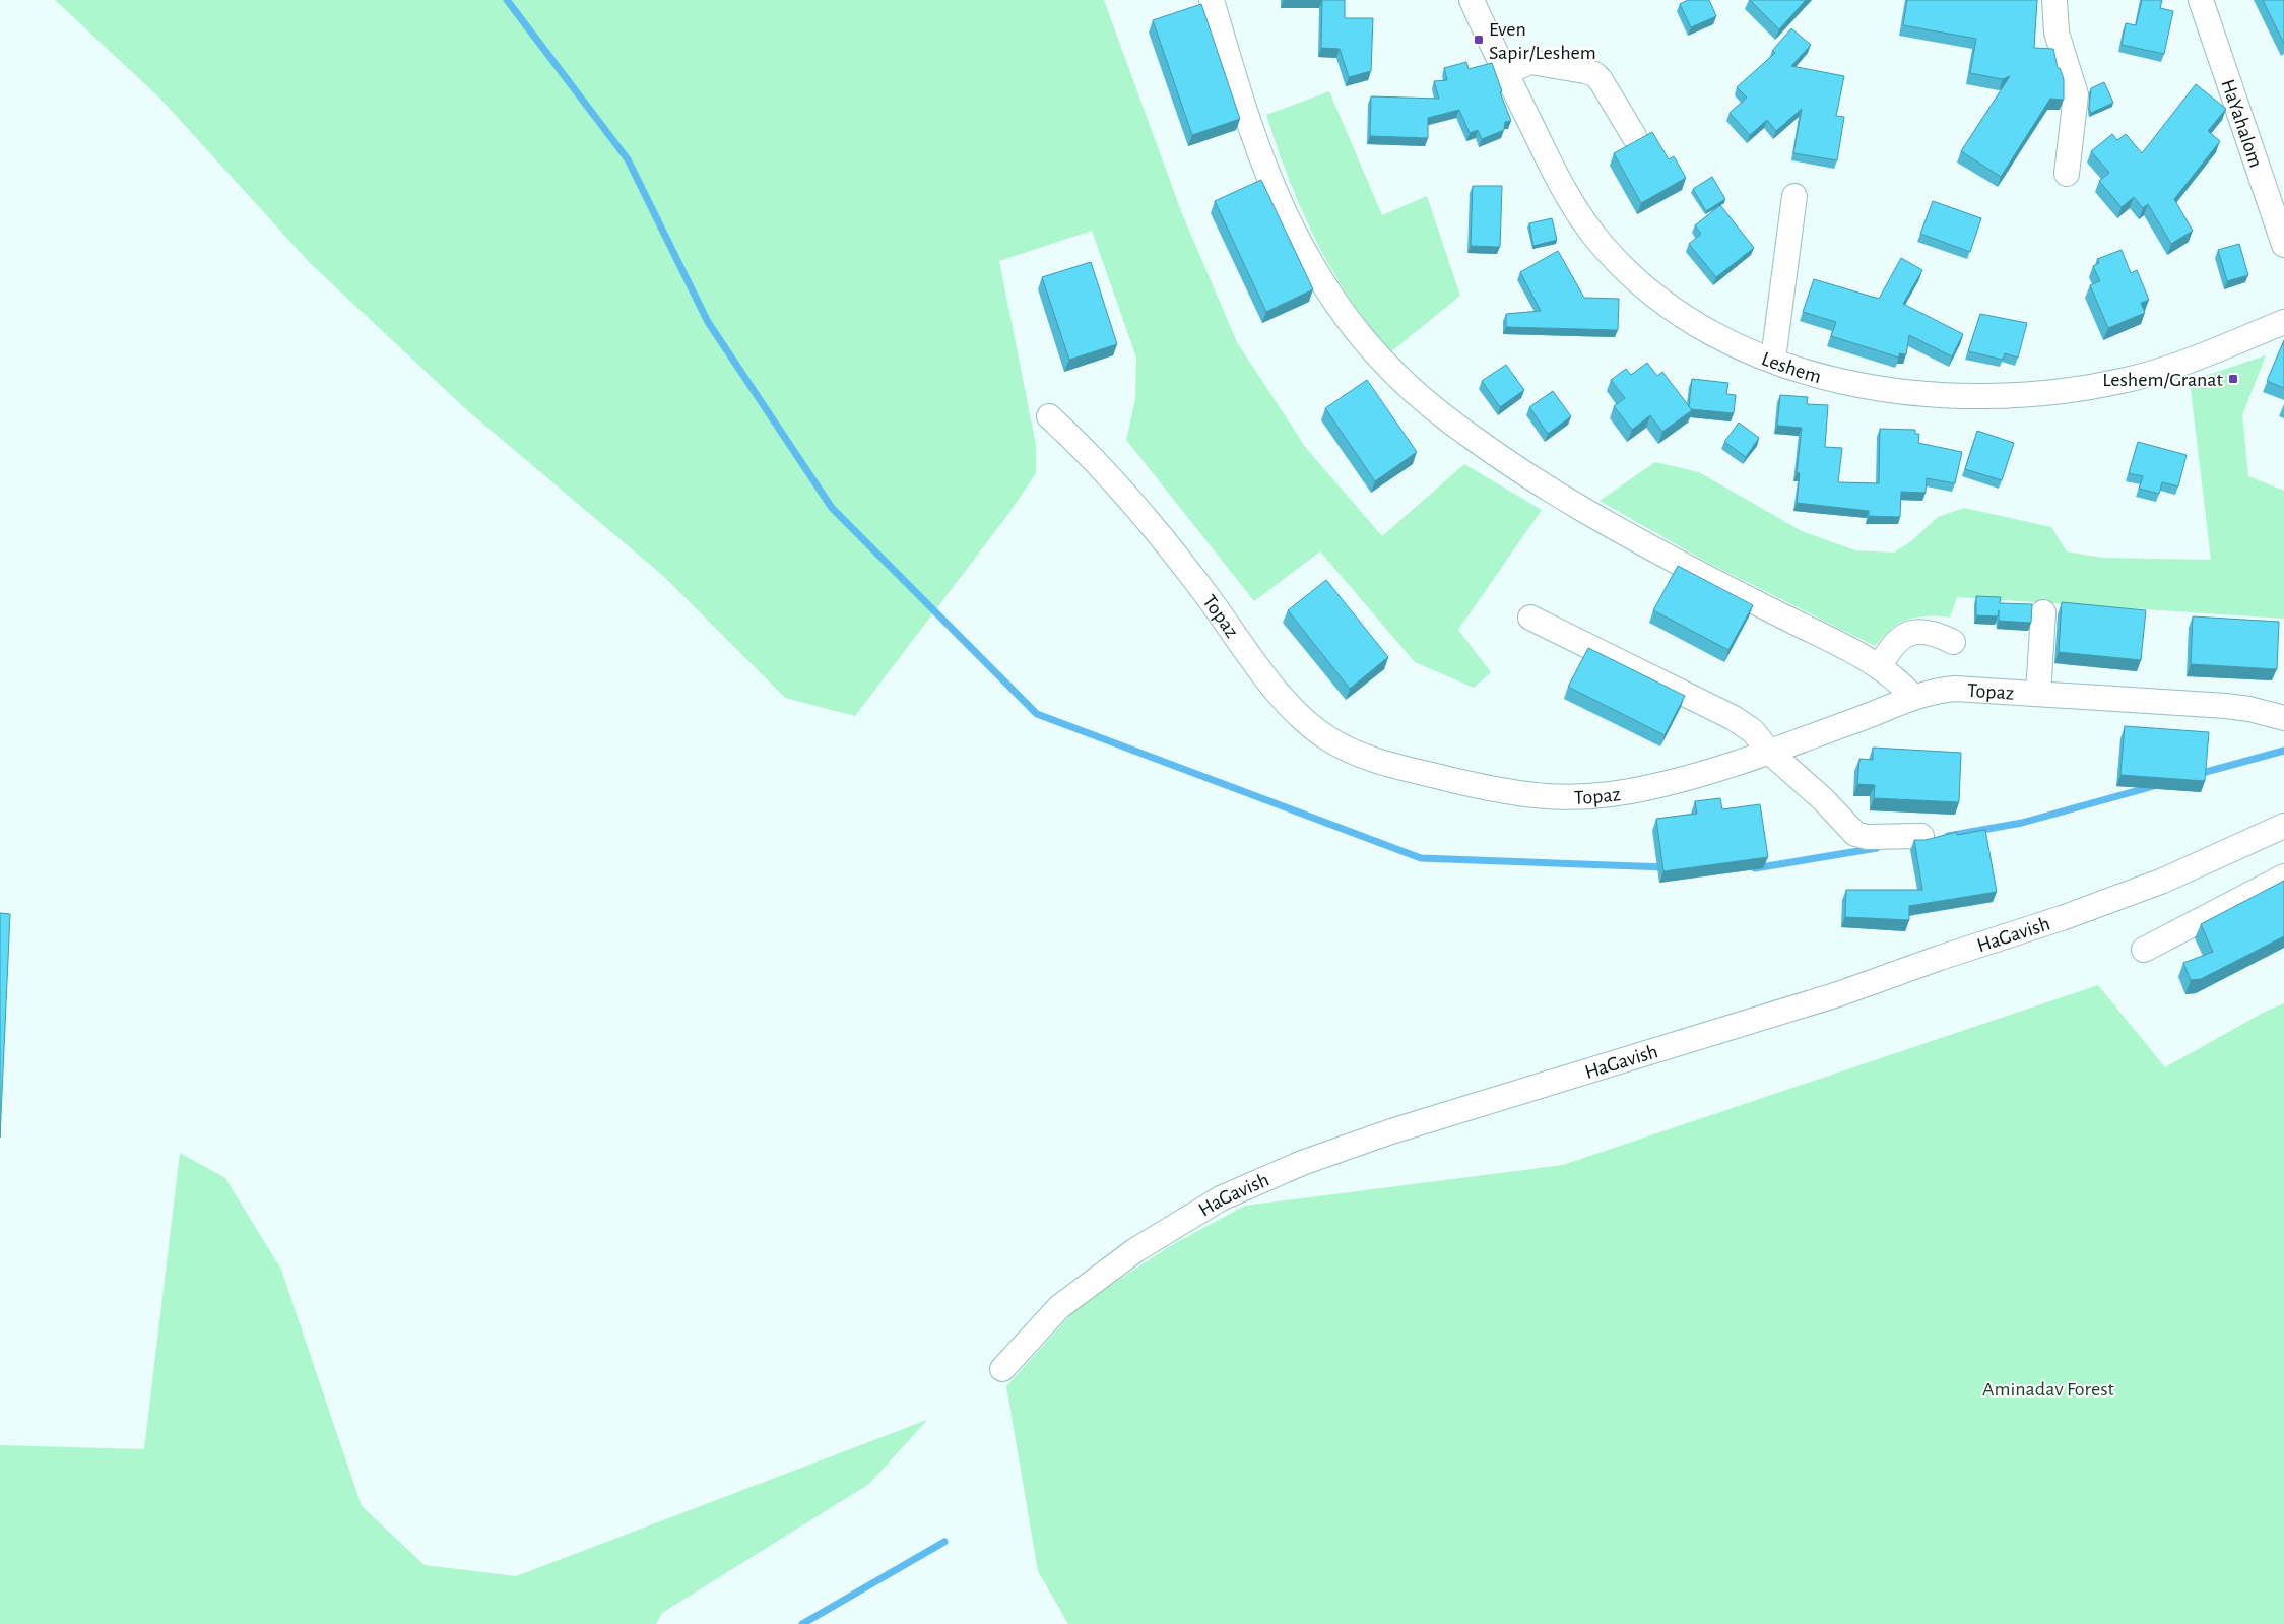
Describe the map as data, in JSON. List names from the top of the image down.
{
  "streets": {
    "street": [
      "HaYahalom",
      "Leshem",
      "Topaz",
      "HaGavish"
    ]
  },
  "parks": ["Aminadav Forest"],
  "places": {
    "transit": ["Even Sapir/Leshem", "Leshem/Granat"]
  }
}
